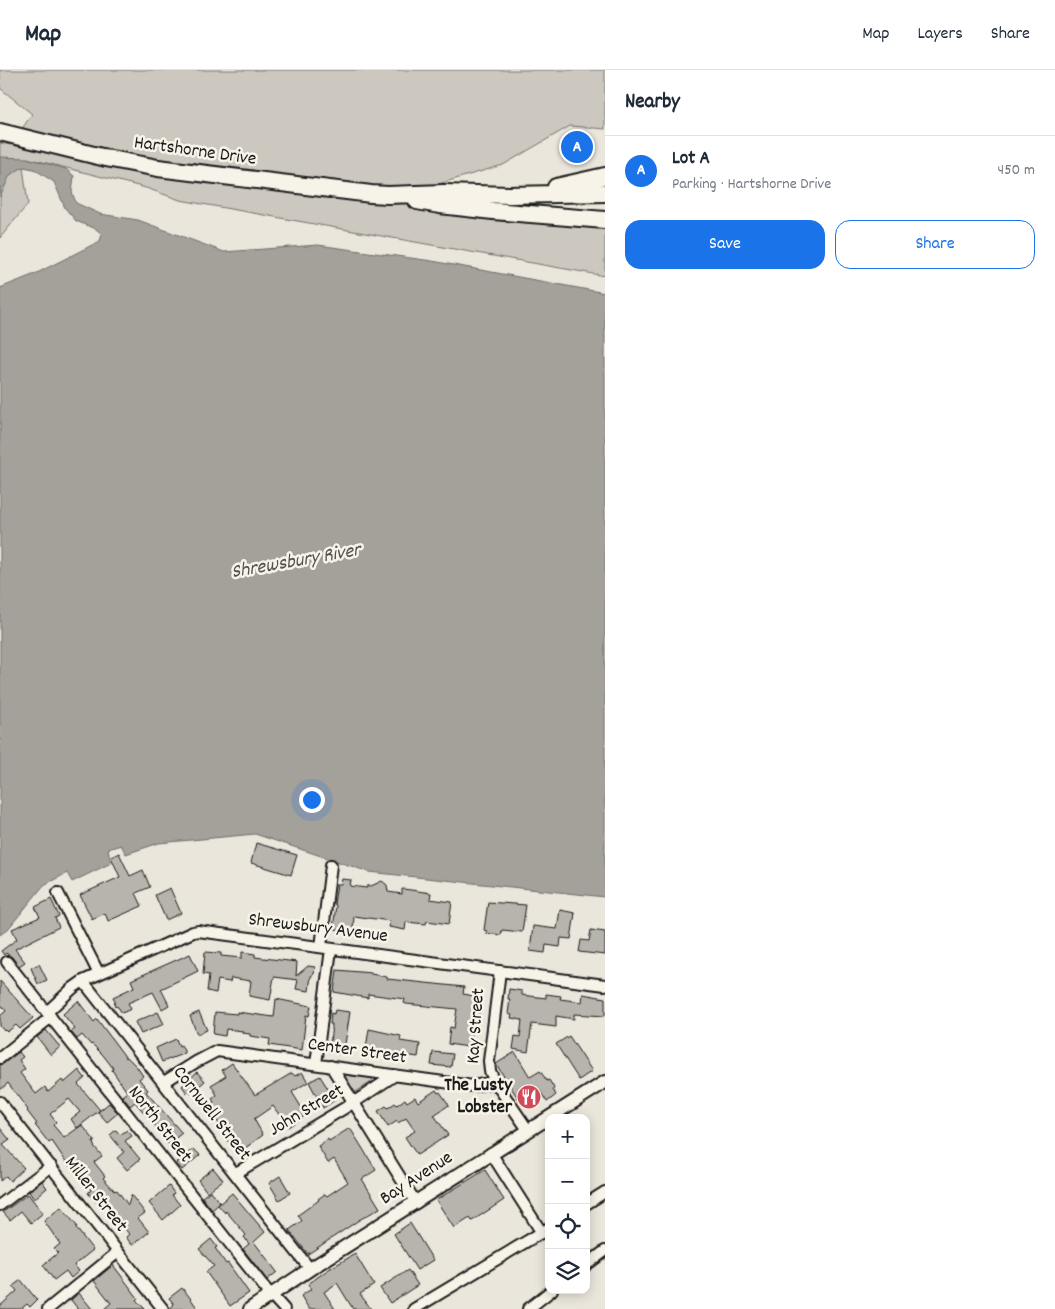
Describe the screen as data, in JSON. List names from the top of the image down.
{
  "streets": {
    "main road": ["Hartshorne Drive"],
    "street": [
      "Shrewsbury Avenue",
      "Kay Street",
      "Center Street",
      "John Street",
      "Cornwell Street",
      "North Street",
      "Bay Avenue",
      "Miller Street"
    ]
  },
  "crossings": [
    ["Shrewsbury Avenue", "Kay Street"],
    ["Shrewsbury Avenue", "Cornwell Street"],
    ["Shrewsbury Avenue", "North Street"],
    ["Kay Street", "Center Street"],
    ["Center Street", "John Street"],
    ["Center Street", "Cornwell Street"],
    ["John Street", "Cornwell Street"],
    ["Cornwell Street", "Bay Avenue"],
    ["North Street", "Bay Avenue"]
  ],
  "water": ["Shrewsbury River"],
  "places": {
    "restaurant": ["The Lusty Lobster"]
  },
  "page": {
    "header": "Map",
    "nav": ["Map", "Layers", "Share"],
    "heading": "Nearby",
    "pins": "A",
    "list": [
      {
        "mark": "A",
        "name": "Lot A",
        "note": "Parking · Hartshorne Drive",
        "value": "450 m"
      }
    ],
    "buttons": ["Save", "Share"],
    "map_buttons": ["+", "−"]
  }
}
